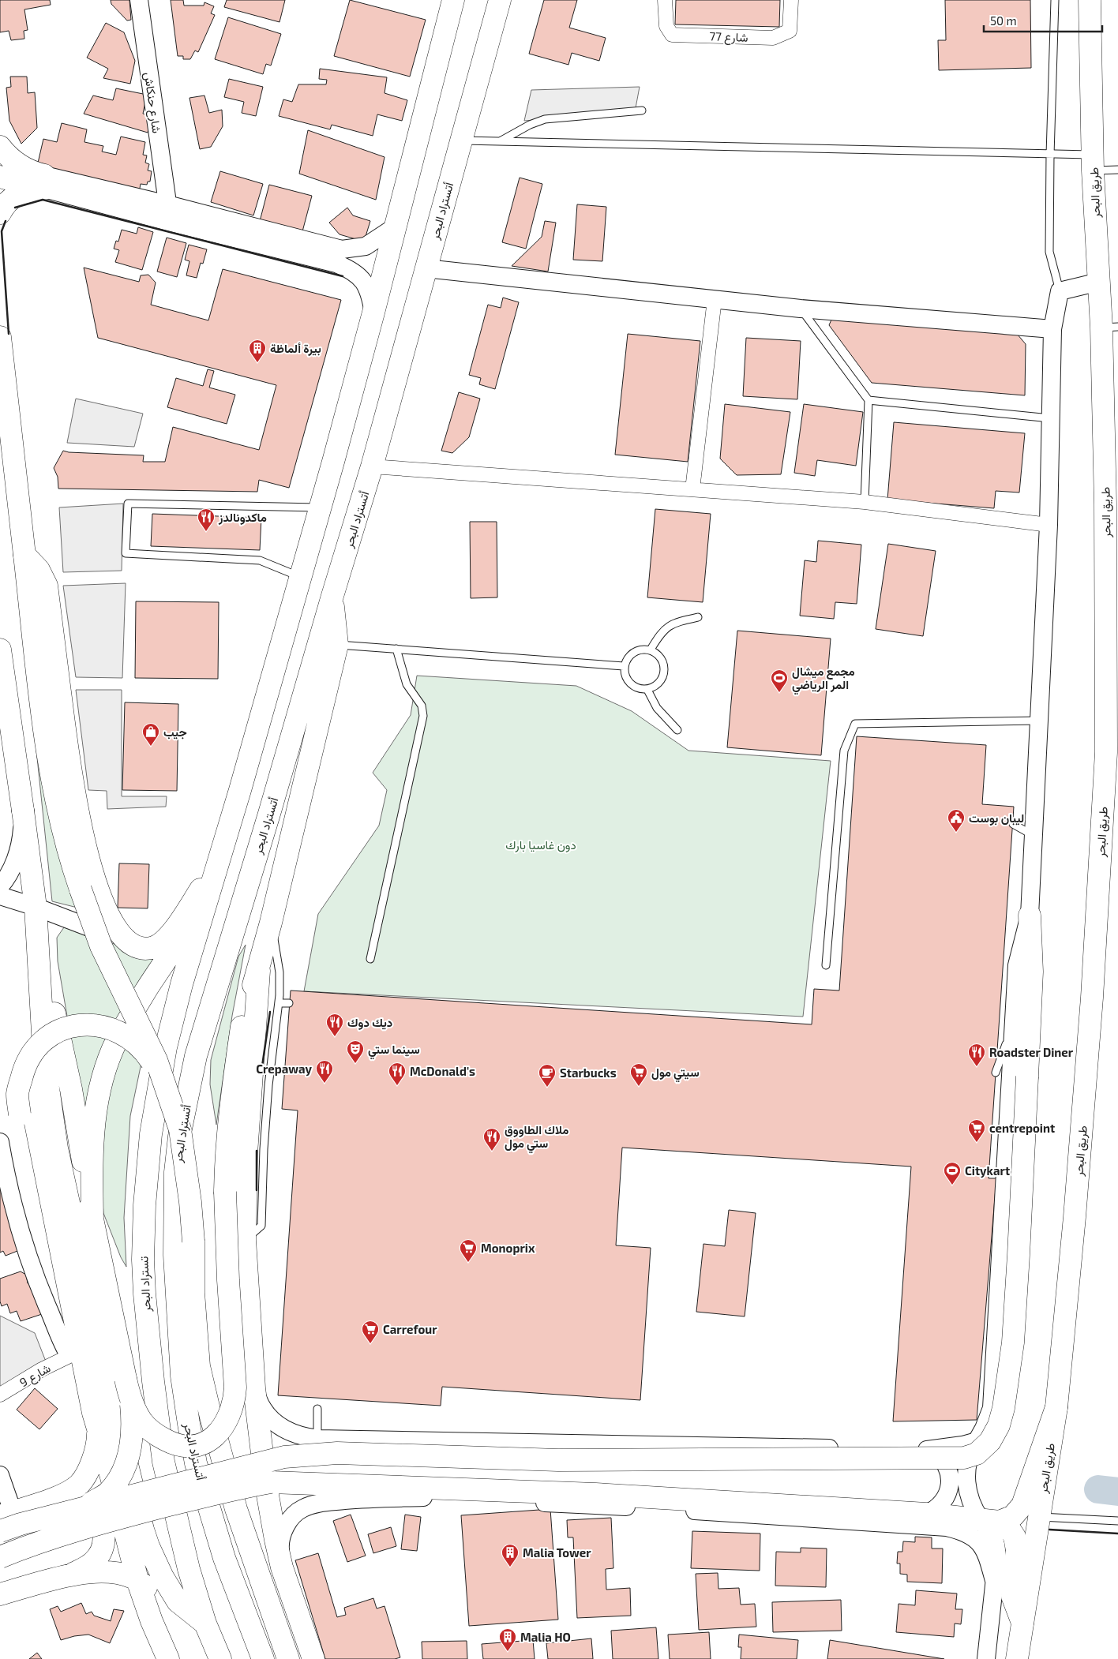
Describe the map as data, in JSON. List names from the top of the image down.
{
  "streets": {
    "highway": ["طريق البحر", "أتستراد البحر", "تستراد البحر"],
    "street": ["شارع 77", "شارع حنكاش", "شارع 9"]
  },
  "parks": ["دون غاسيا بارك"],
  "places": {
    "building": ["بيرة ألماظة", "Malia Tower", "Malia HO"],
    "restaurant": [
      "ماكدونالدز",
      "ديك دوك",
      "Roadster Diner",
      "Crepaway",
      "McDonald's",
      "ملاك الطاووق ستي مول"
    ],
    "sports": ["مجمع ميشال المر الرياضي", "Citykart"],
    "shop": ["جيب"],
    "public building": ["ليبان بوست"],
    "theatre": ["سينما ستي"],
    "supermarket": [
      "سيتي مول",
      "centrepoint",
      "Monoprix",
      "Carrefour"
    ],
    "cafe": ["Starbucks"]
  },
  "scale_bar": "50 m"
}
